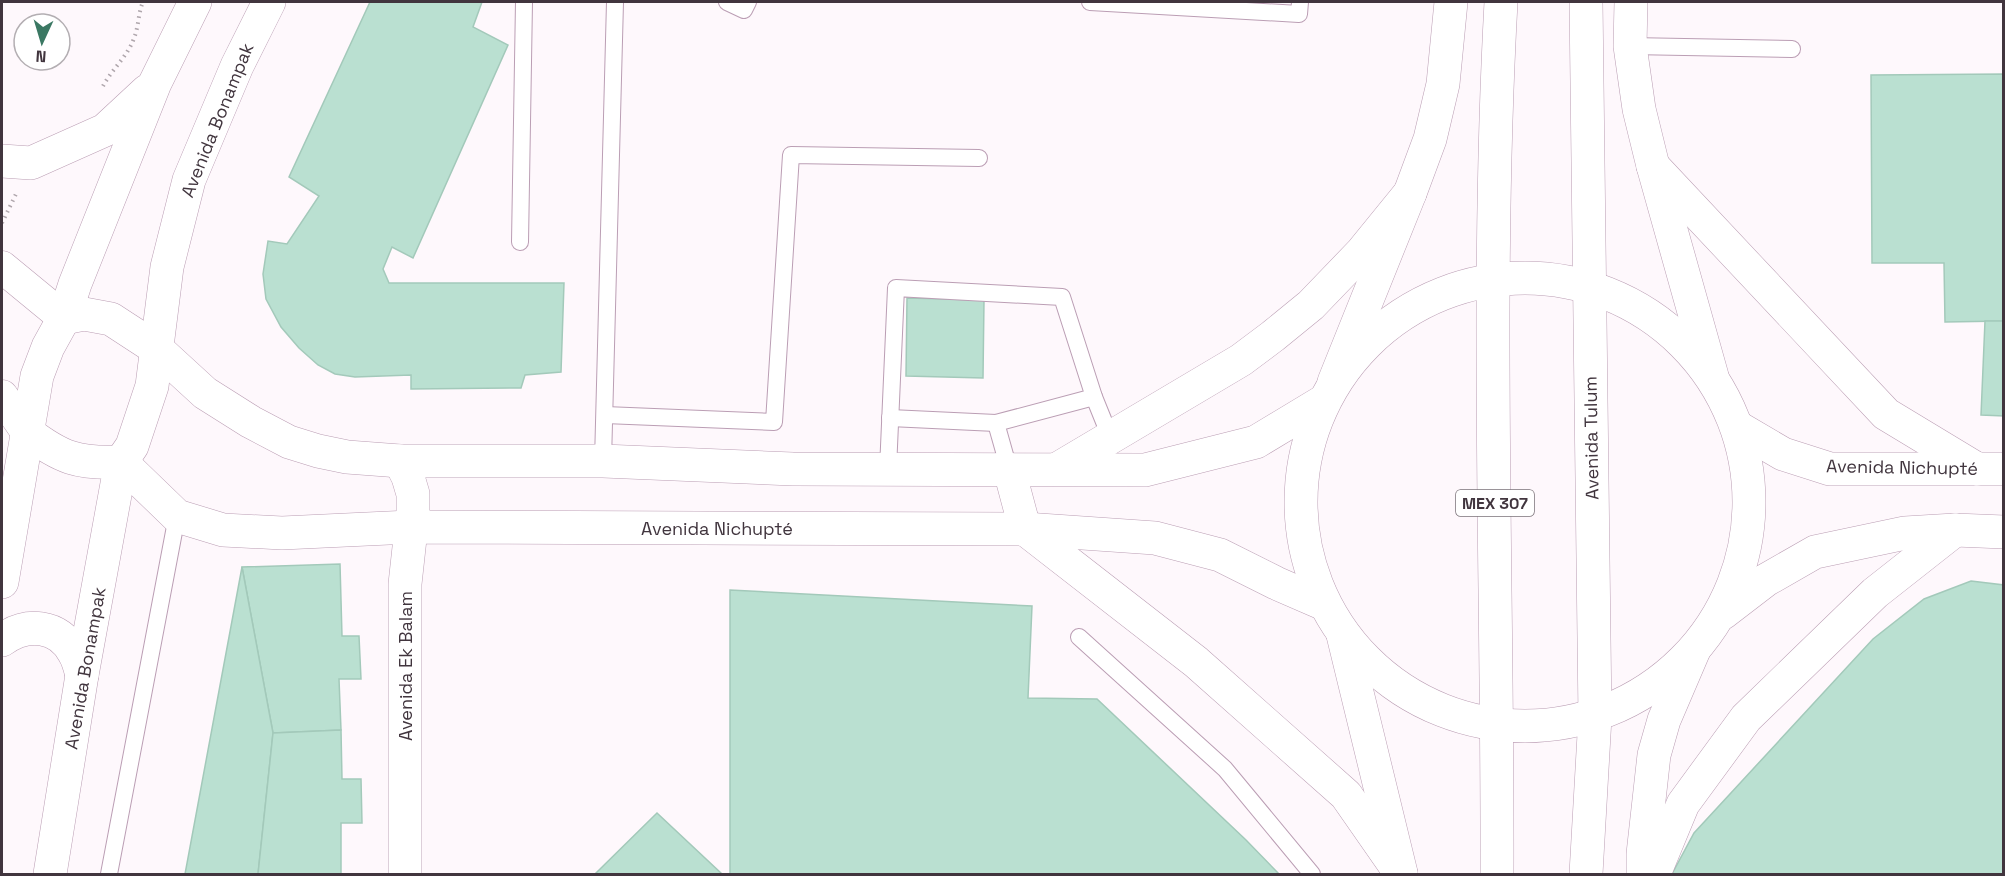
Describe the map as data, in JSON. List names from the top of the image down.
{
  "streets": {
    "main road": [
      "Avenida Bonampak",
      "Avenida Tulum",
      "Avenida Nichupté",
      "MEX 307",
      "Avenida Ek Balam"
    ]
  },
  "crossings": [
    ["Avenida Bonampak", "Avenida Nichupté"],
    ["Avenida Nichupté", "Avenida Ek Balam"]
  ],
  "north": "bottom"
}
